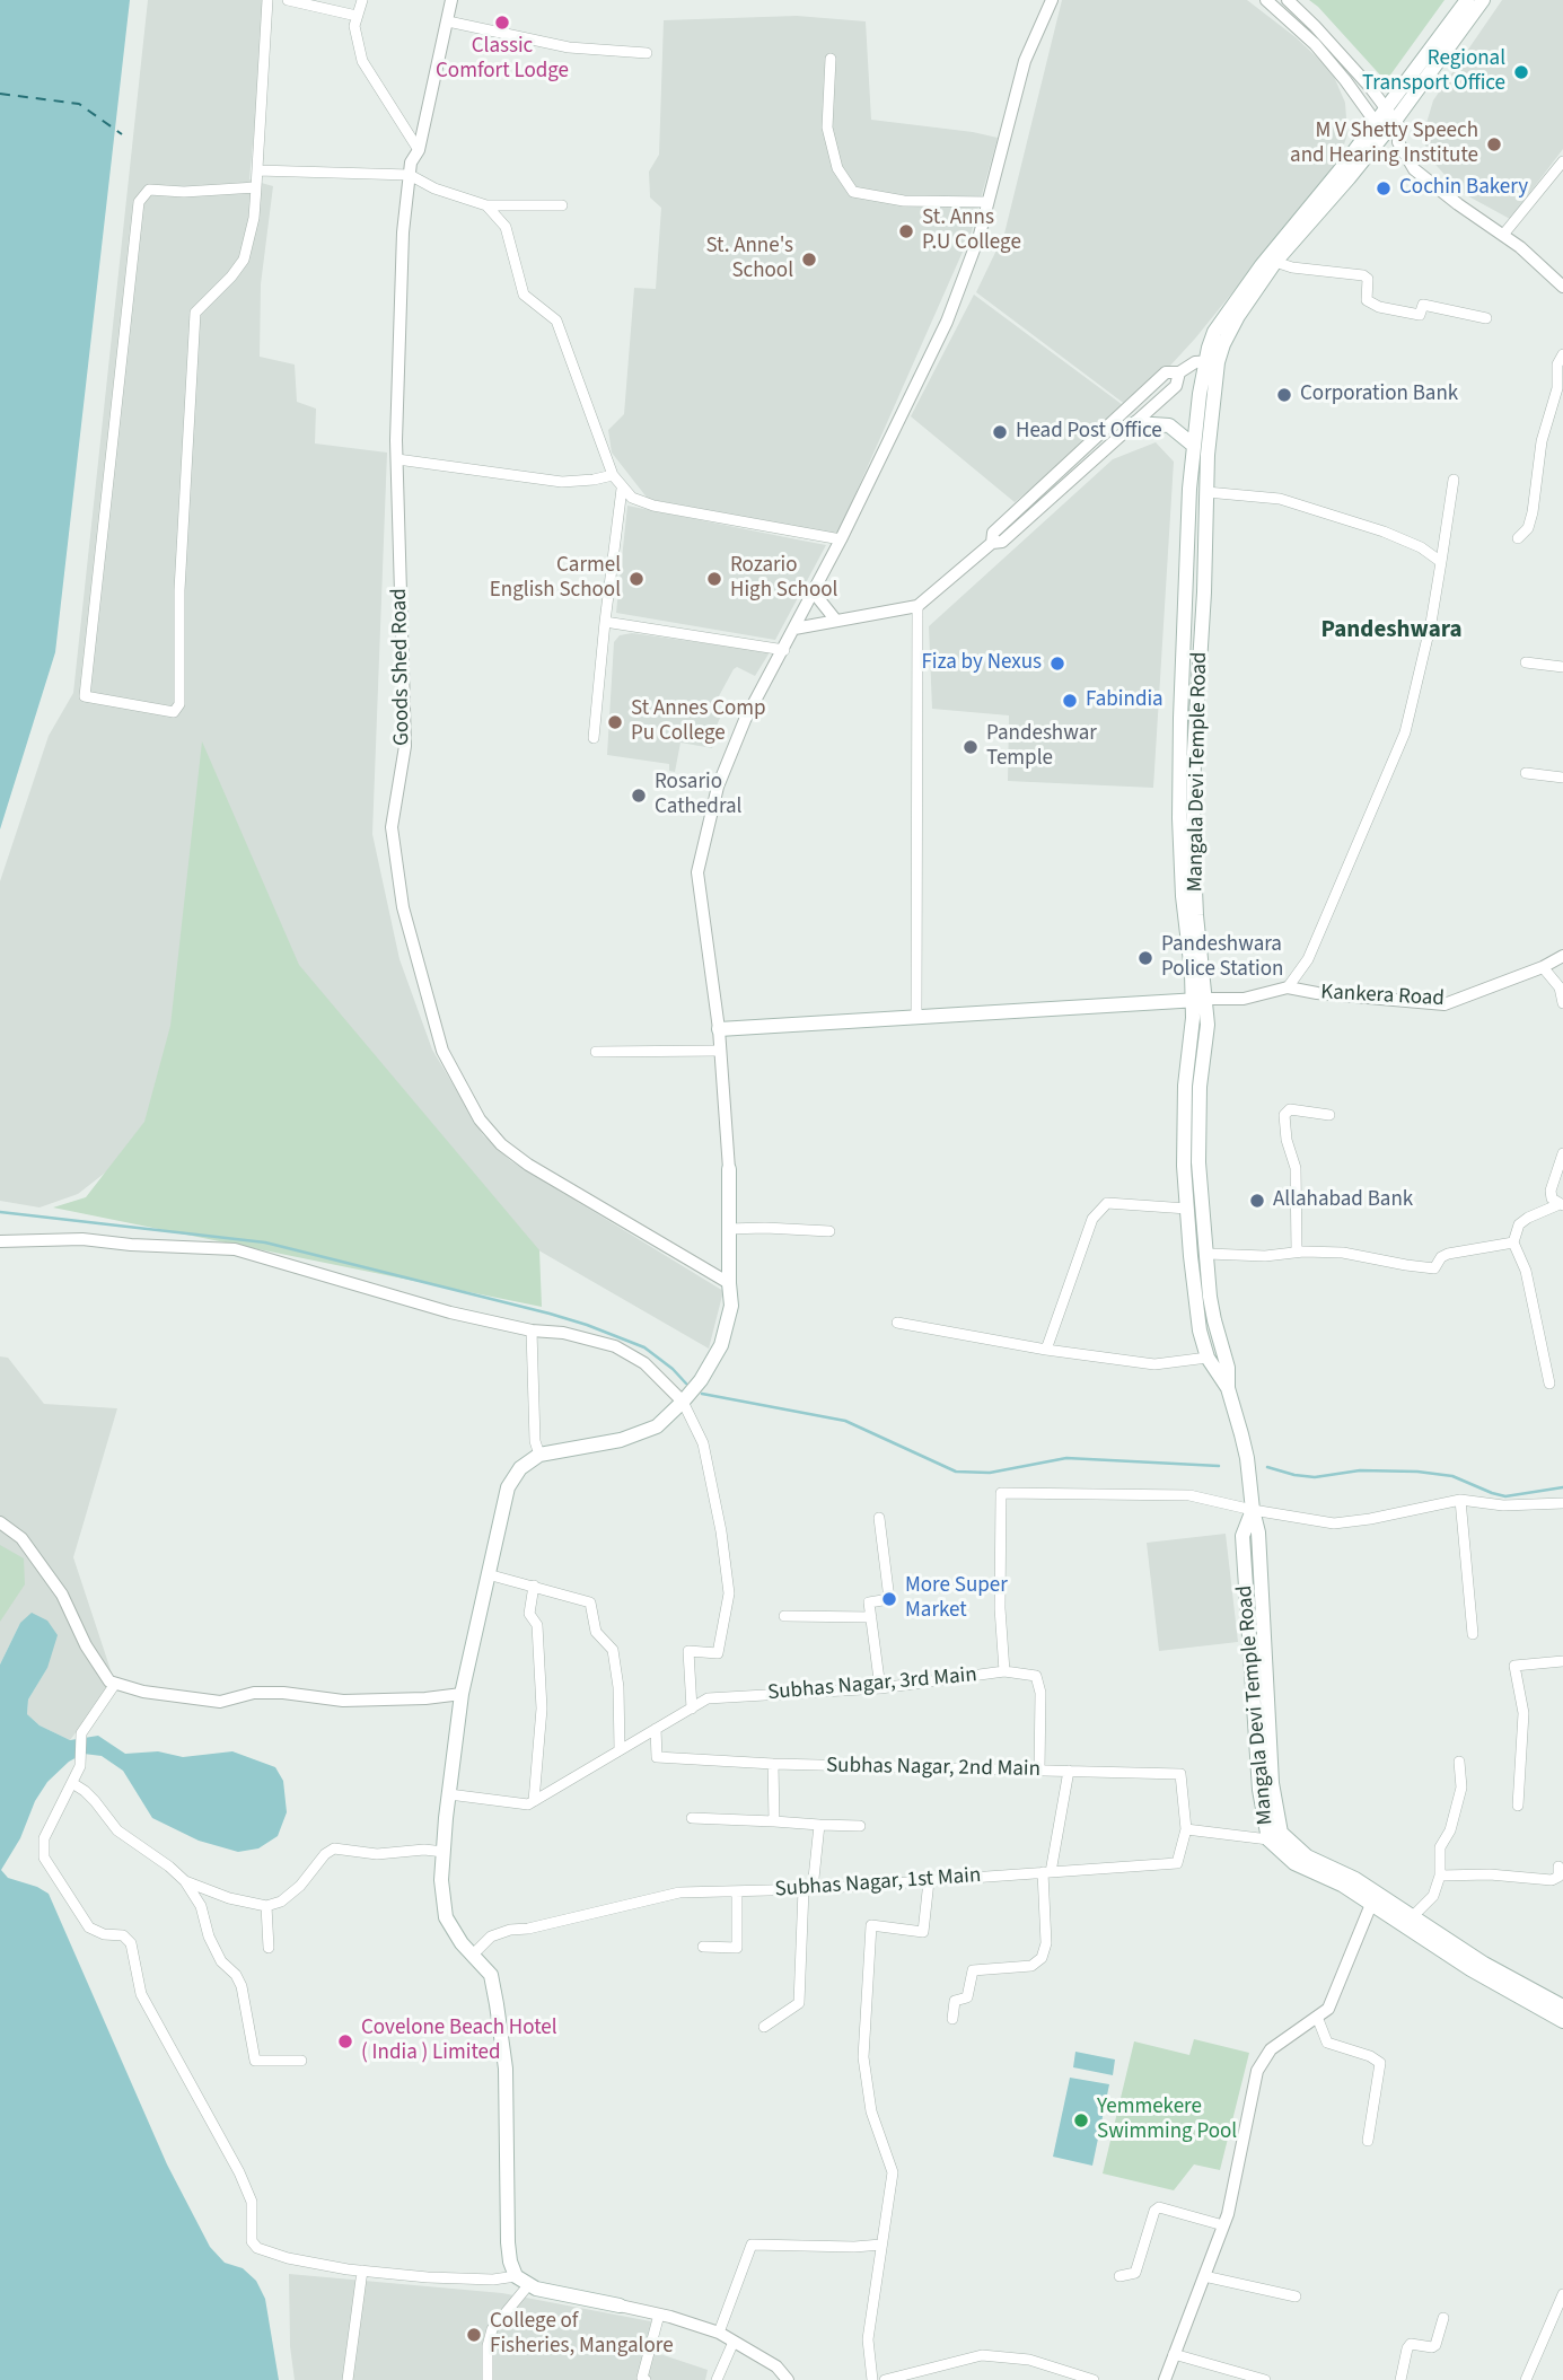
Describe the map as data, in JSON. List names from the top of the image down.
{
  "streets": {
    "main road": ["Mangala Devi Temple Road"],
    "street": [
      "Goods Shed Road",
      "Kankera Road",
      "Subhas Nagar, 3rd Main",
      "Subhas Nagar, 2nd Main",
      "Subhas Nagar, 1st Main"
    ]
  },
  "crossings": [
    ["Mangala Devi Temple Road", "Subhas Nagar, 3rd Main"],
    ["Subhas Nagar, 3rd Main", "Subhas Nagar, 2nd Main"],
    ["Subhas Nagar, 2nd Main", "Subhas Nagar, 1st Main"]
  ],
  "districts": ["Pandeshwara"],
  "places": [
    "Classic Comfort Lodge",
    "Regional Transport Office",
    "M V Shetty Speech and Hearing Institute",
    "Cochin Bakery",
    "St. Anns P.U College",
    "St. Anne's School",
    "Corporation Bank",
    "Head Post Office",
    "Carmel English School",
    "Rozario High School",
    "Fiza by Nexus",
    "Fabindia",
    "St Annes Comp Pu College",
    "Pandeshwar Temple",
    "Rosario Cathedral",
    "Pandeshwara Police Station",
    "Allahabad Bank",
    "More Super Market",
    "Covelone Beach Hotel ( India ) Limited",
    "Yemmekere Swimming Pool",
    "College of Fisheries, Mangalore"
  ]
}
